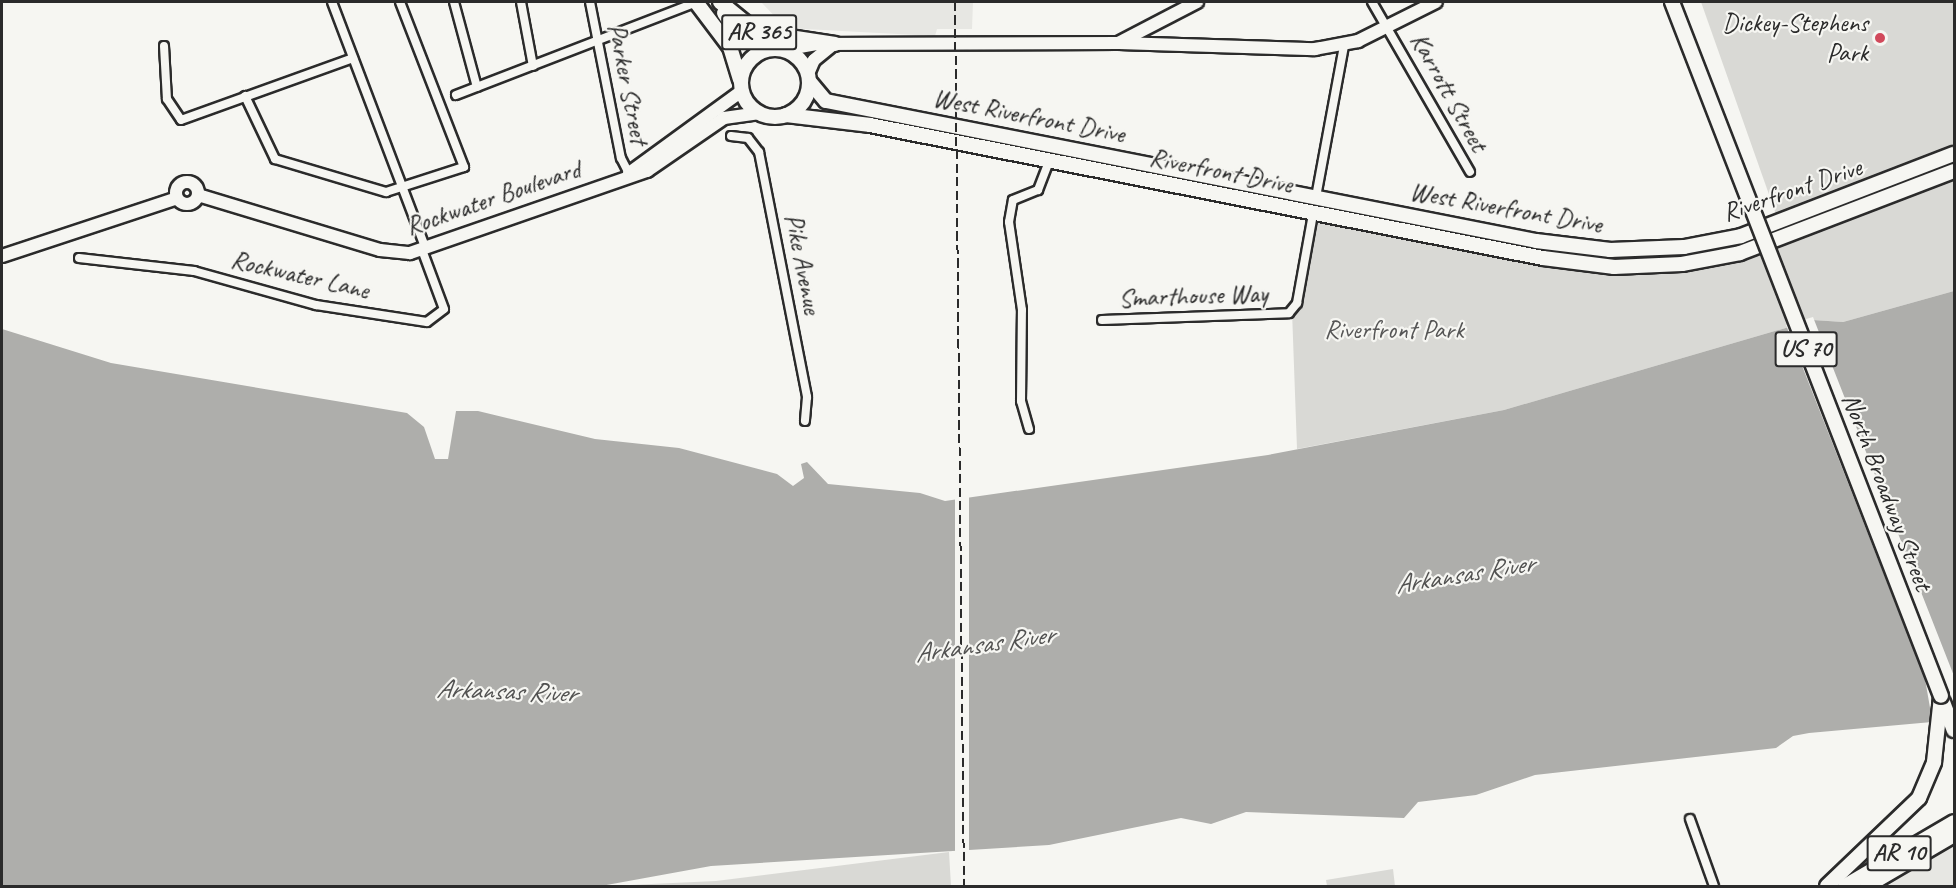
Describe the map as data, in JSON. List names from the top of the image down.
{
  "streets": {
    "main road": [
      "AR 365",
      "West Riverfront Drive",
      "Riverfront Drive",
      "US 70",
      "North Broadway Street",
      "AR 10"
    ],
    "street": [
      "Parker Street",
      "Karrott Street",
      "Rockwater Boulevard",
      "Pike Avenue",
      "Rockwater Lane",
      "Smarthouse Way"
    ]
  },
  "crossings": [
    ["AR 365", "Karrott Street"],
    ["AR 365", "West Riverfront Drive"],
    ["AR 365", "Riverfront Drive"],
    ["AR 365", "Rockwater Boulevard"],
    ["Parker Street", "Rockwater Boulevard"],
    ["West Riverfront Drive", "Riverfront Drive"],
    ["West Riverfront Drive", "Rockwater Boulevard"],
    ["Riverfront Drive", "Rockwater Boulevard"],
    ["Riverfront Drive", "Smarthouse Way"],
    ["Rockwater Boulevard", "Rockwater Lane"]
  ],
  "water": ["Arkansas River"],
  "parks": ["Riverfront Park"],
  "places": ["Dickey-Stephens Park"]
}
